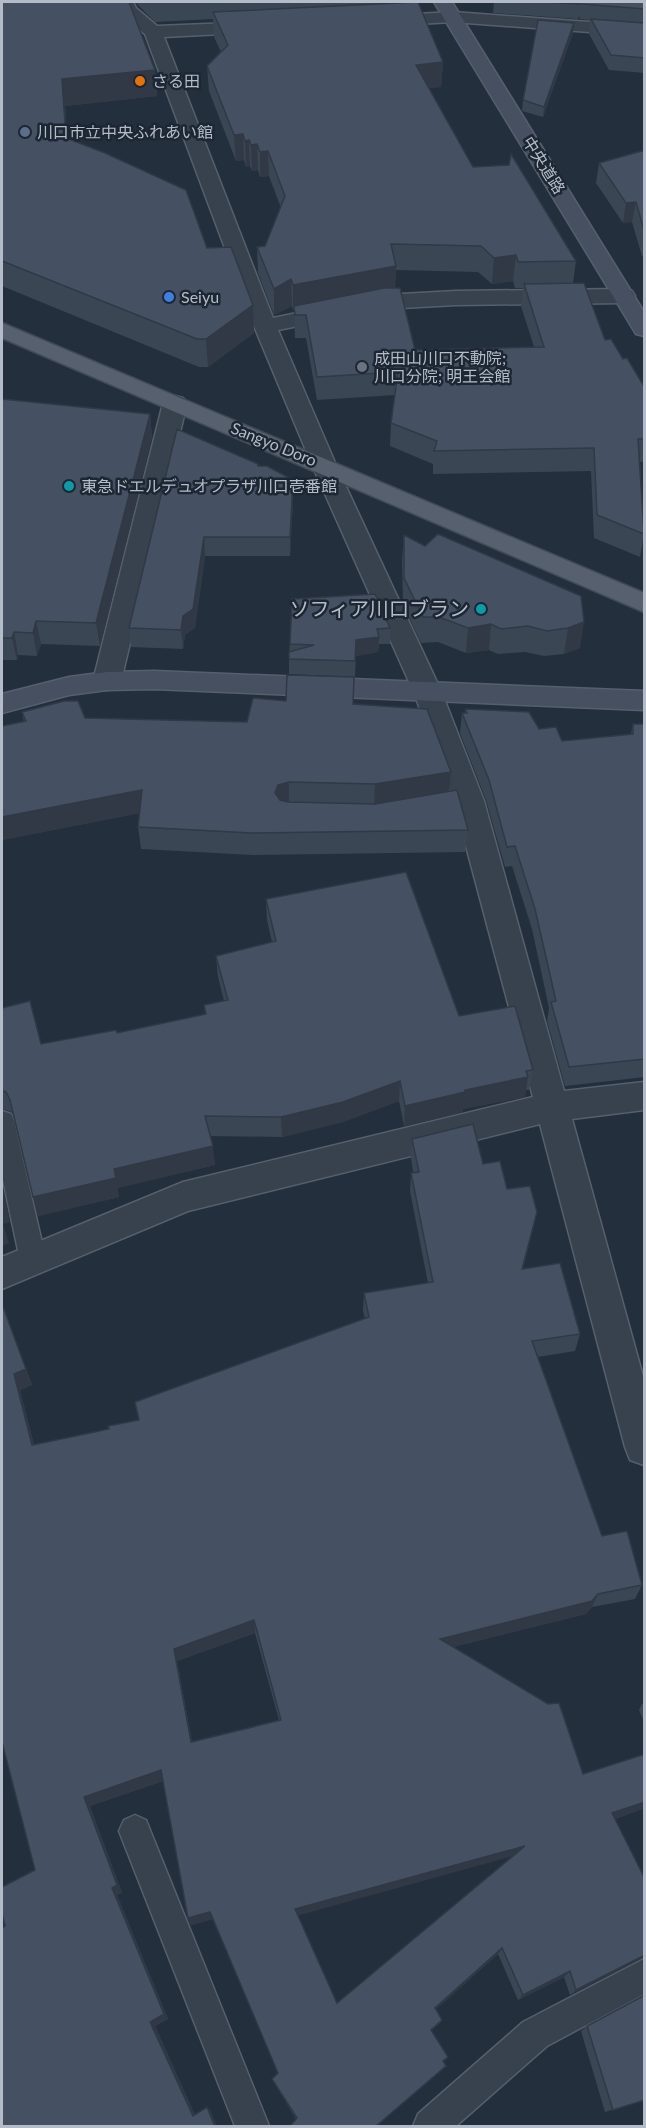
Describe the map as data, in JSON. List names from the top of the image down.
{
  "streets": {
    "main road": ["中央道路", "Sangyo Doro"]
  },
  "places": [
    "さる田",
    "川口市立中央ふれあい館",
    "Seiyu",
    "成田山川口不動院; 川口分院; 明王会館",
    "東急ドエルデュオプラザ川口壱番館",
    "ソフィア川口ブラン"
  ]
}
